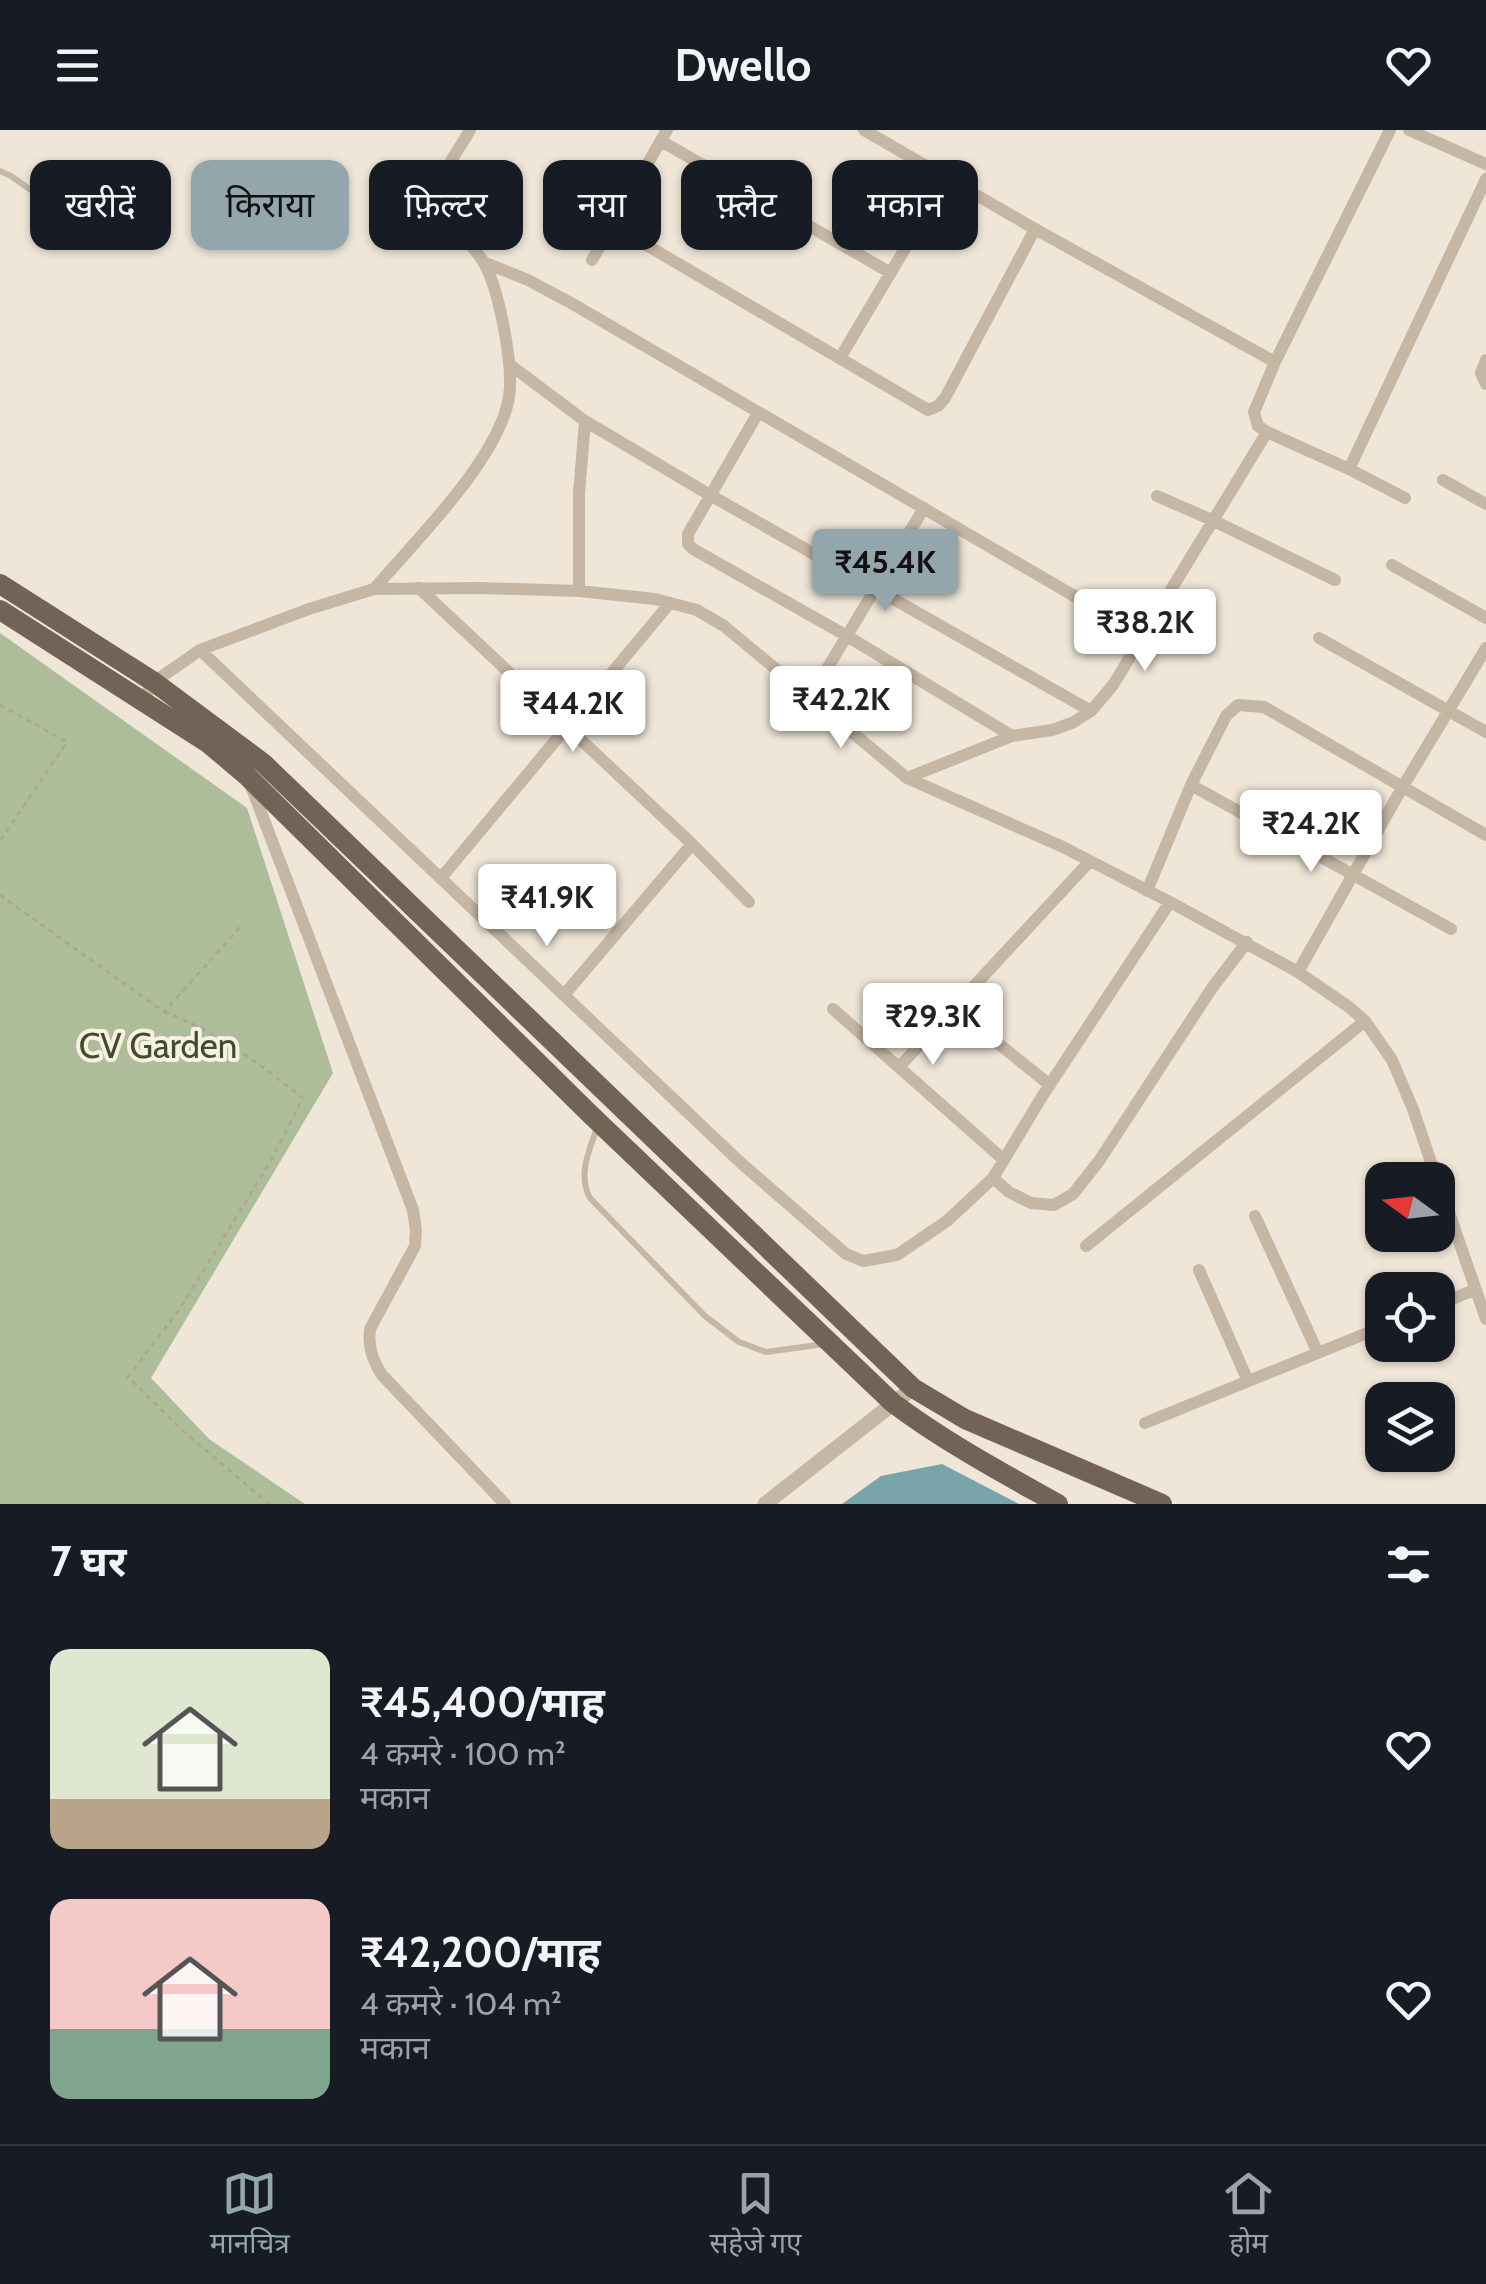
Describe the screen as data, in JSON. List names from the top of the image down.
{
  "parks": ["CV Garden"],
  "north": "left",
  "page": {
    "header": "Dwello",
    "chip": [
      "खरीदें",
      "किराया",
      "फ़िल्टर",
      "नया",
      "फ़्लैट",
      "मकान"
    ],
    "price": [
      "₹45.4K",
      "₹38.2K",
      "₹42.2K",
      "₹44.2K",
      "₹24.2K",
      "₹41.9K",
      "₹29.3K"
    ],
    "heading": "7 घर",
    "list": [
      {
        "name": "₹45,400/माह",
        "note": "4 कमरे · 100 m² · मकान"
      },
      {
        "name": "₹42,200/माह",
        "note": "4 कमरे · 104 m² · मकान"
      }
    ],
    "tabs": ["मानचित्र", "सहेजे गए", "होम"]
  }
}
